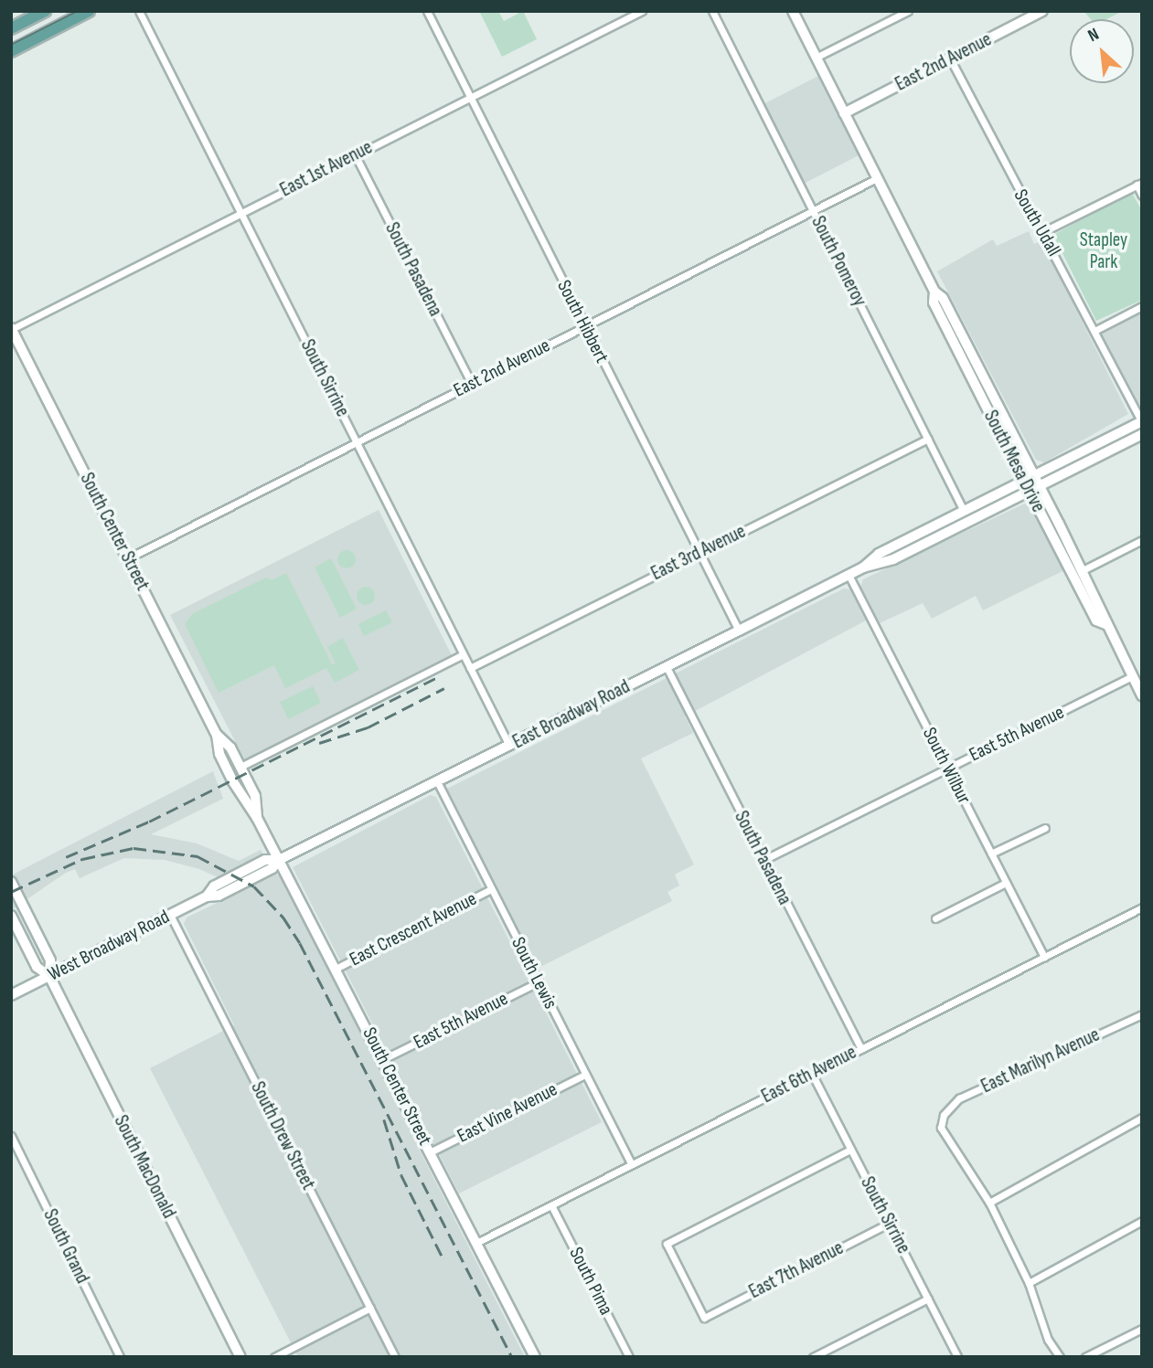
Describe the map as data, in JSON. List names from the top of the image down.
{
  "streets": {
    "main road": [
      "East 2nd Avenue",
      "South Mesa Drive",
      "South Center Street",
      "East Broadway Road",
      "West Broadway Road",
      "South MacDonald"
    ],
    "street": [
      "East 1st Avenue",
      "South Udall",
      "South Pomeroy",
      "South Pasadena",
      "South Hibbert",
      "South Sirrine",
      "East 3rd Avenue",
      "East 5th Avenue",
      "South Wilbur",
      "East Crescent Avenue",
      "South Lewis",
      "East Marilyn Avenue",
      "East 6th Avenue",
      "East Vine Avenue",
      "South Drew Street",
      "South Grand",
      "East 7th Avenue",
      "South Pima"
    ]
  },
  "crossings": [
    ["East 2nd Avenue", "South Udall"],
    ["East 2nd Avenue", "South Pomeroy"],
    ["East 2nd Avenue", "South Pasadena"],
    ["East 2nd Avenue", "South Hibbert"],
    ["East 2nd Avenue", "South Sirrine"],
    ["East 2nd Avenue", "South Mesa Drive"],
    ["East 2nd Avenue", "South Center Street"],
    ["East 1st Avenue", "South Pasadena"],
    ["East 1st Avenue", "South Hibbert"],
    ["East 1st Avenue", "South Sirrine"],
    ["East 1st Avenue", "South Center Street"],
    ["South Udall", "East Broadway Road"],
    ["South Pomeroy", "East 3rd Avenue"],
    ["South Pomeroy", "East Broadway Road"],
    ["South Pasadena", "East Broadway Road"],
    ["South Pasadena", "East 5th Avenue"],
    ["South Pasadena", "East 6th Avenue"],
    ["South Hibbert", "East 3rd Avenue"],
    ["South Hibbert", "East Broadway Road"],
    ["South Sirrine", "East 3rd Avenue"],
    ["South Sirrine", "East Broadway Road"],
    ["South Sirrine", "East 6th Avenue"],
    ["South Sirrine", "East 7th Avenue"],
    ["South Mesa Drive", "East Broadway Road"],
    ["South Mesa Drive", "East 5th Avenue"],
    ["South Center Street", "East Broadway Road"],
    ["South Center Street", "East 5th Avenue"],
    ["South Center Street", "East Crescent Avenue"],
    ["South Center Street", "West Broadway Road"],
    ["South Center Street", "East 6th Avenue"],
    ["South Center Street", "East Vine Avenue"],
    ["East Broadway Road", "South Wilbur"],
    ["East Broadway Road", "West Broadway Road"],
    ["East Broadway Road", "South Lewis"],
    ["East 5th Avenue", "South Wilbur"],
    ["East 5th Avenue", "South Lewis"],
    ["South Wilbur", "East 6th Avenue"],
    ["East Crescent Avenue", "South Lewis"],
    ["West Broadway Road", "South Drew Street"],
    ["West Broadway Road", "South MacDonald"],
    ["South Lewis", "East 6th Avenue"],
    ["South Lewis", "East Vine Avenue"],
    ["East 6th Avenue", "South Pima"]
  ],
  "parks": ["Stapley Park"],
  "north": "top left"
}
